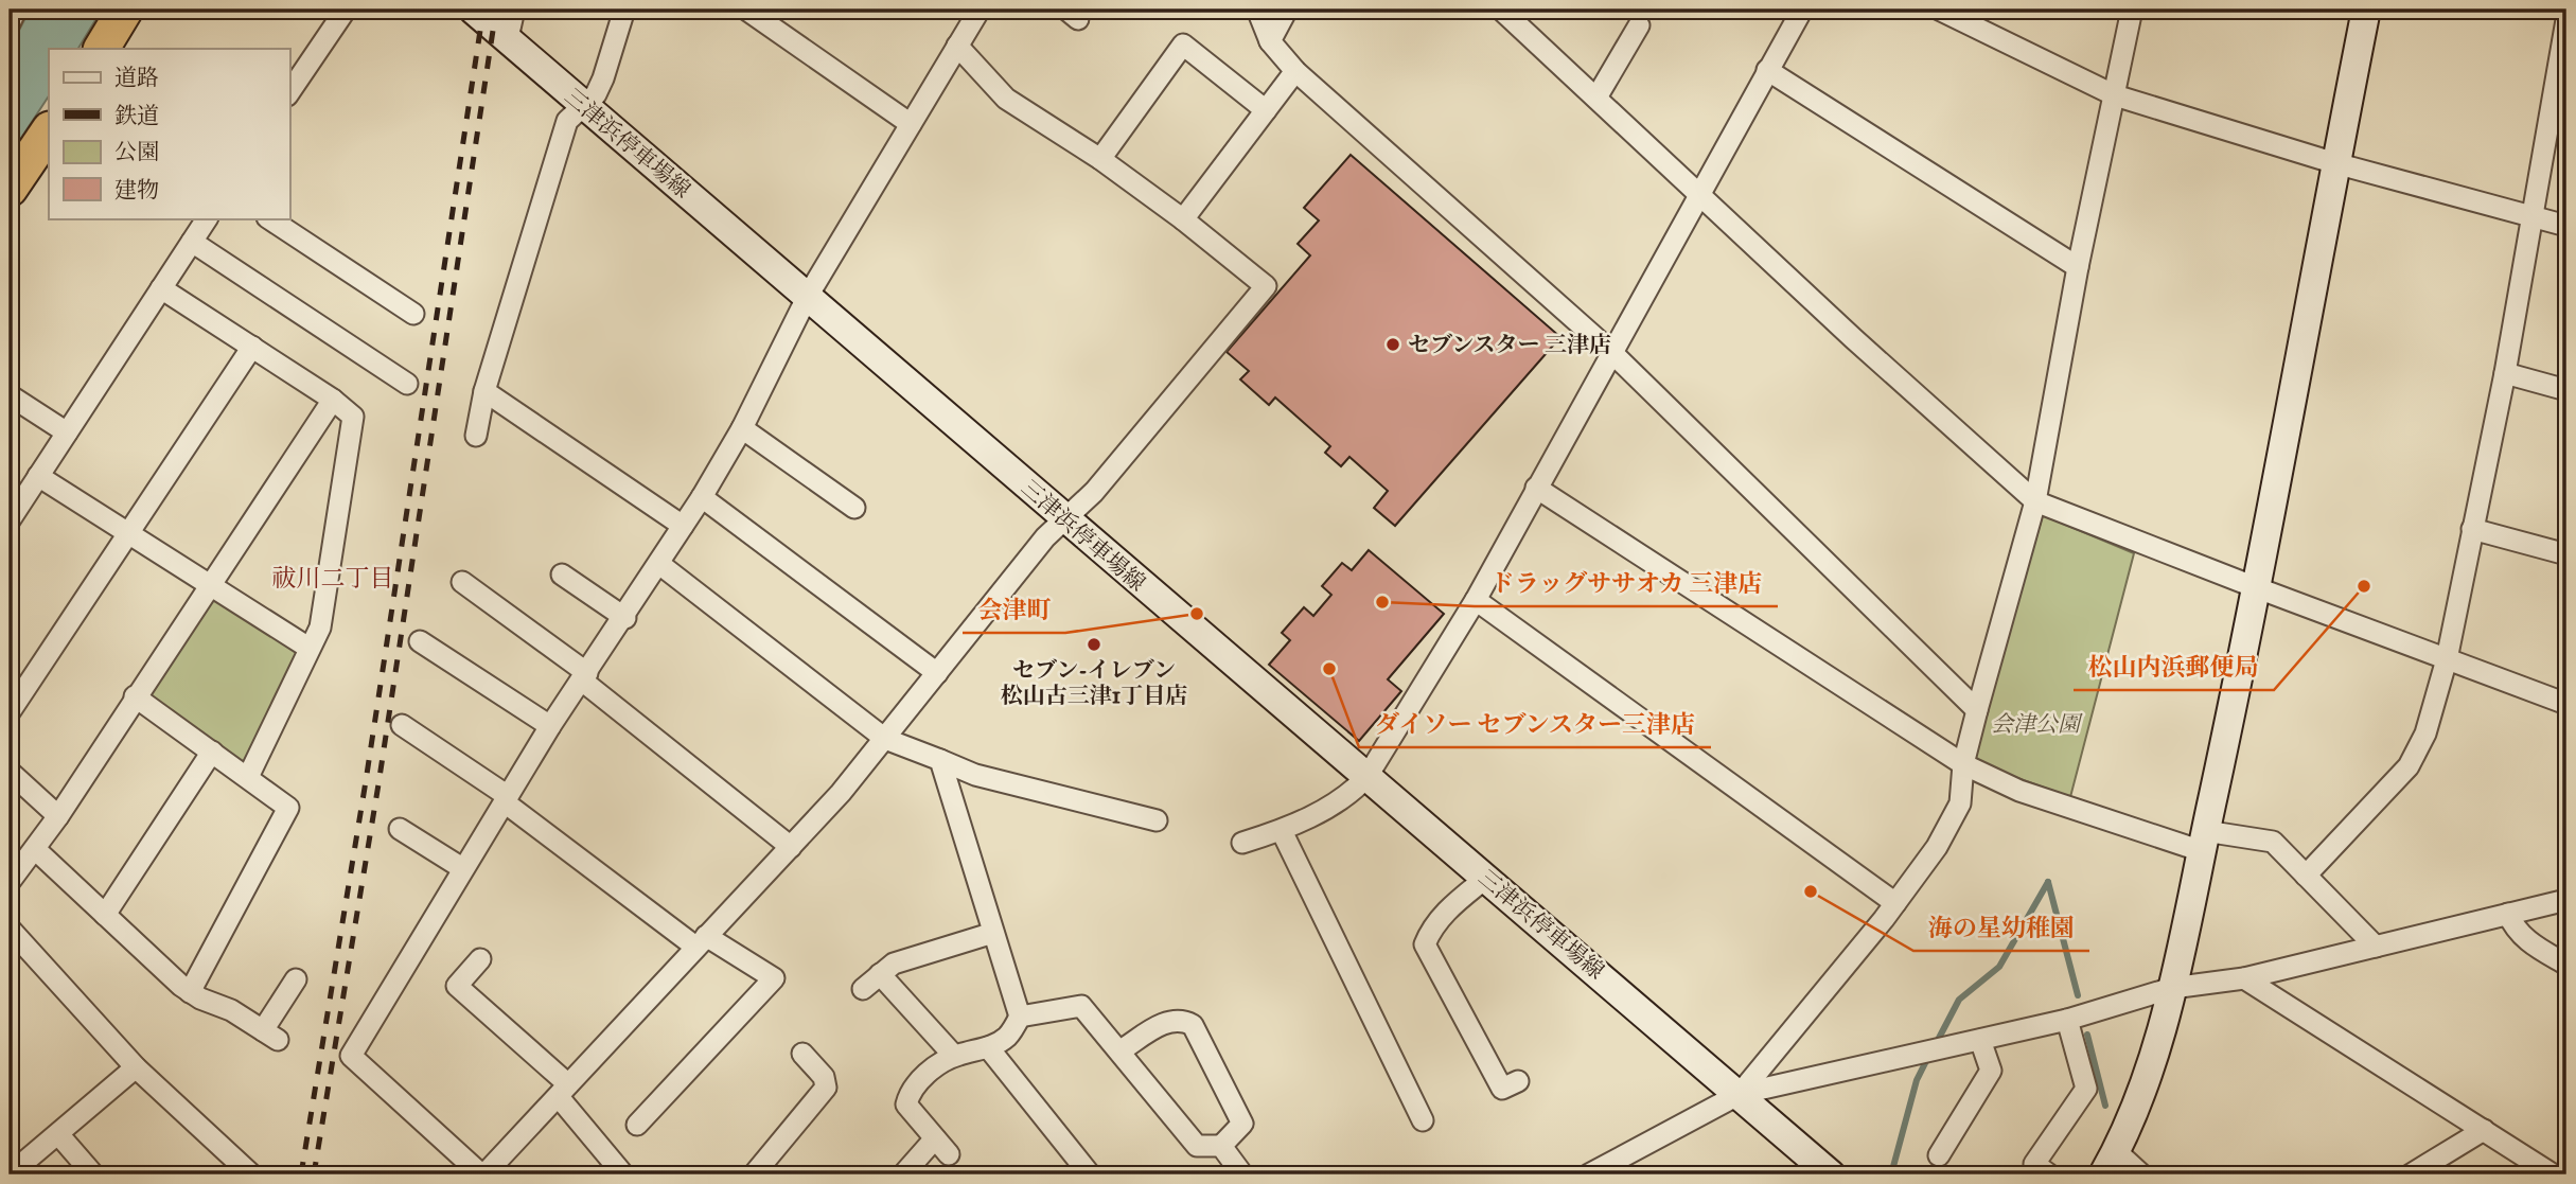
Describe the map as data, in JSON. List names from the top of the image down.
{
  "streets": {
    "main road": ["三津浜停車場線"]
  },
  "districts": ["祓川二丁目"],
  "parks": ["会津公園"],
  "places": [
    "セブンスター 三津店",
    "松山内浜郵便局",
    "ドラッグササオカ 三津店",
    "会津町",
    "セブン-イレブン 松山古三津1丁目店",
    "ダイソー セブンスター三津店",
    "海の星幼稚園"
  ],
  "legend": [
    "道路",
    "鉄道",
    "公園",
    "建物"
  ]
}
